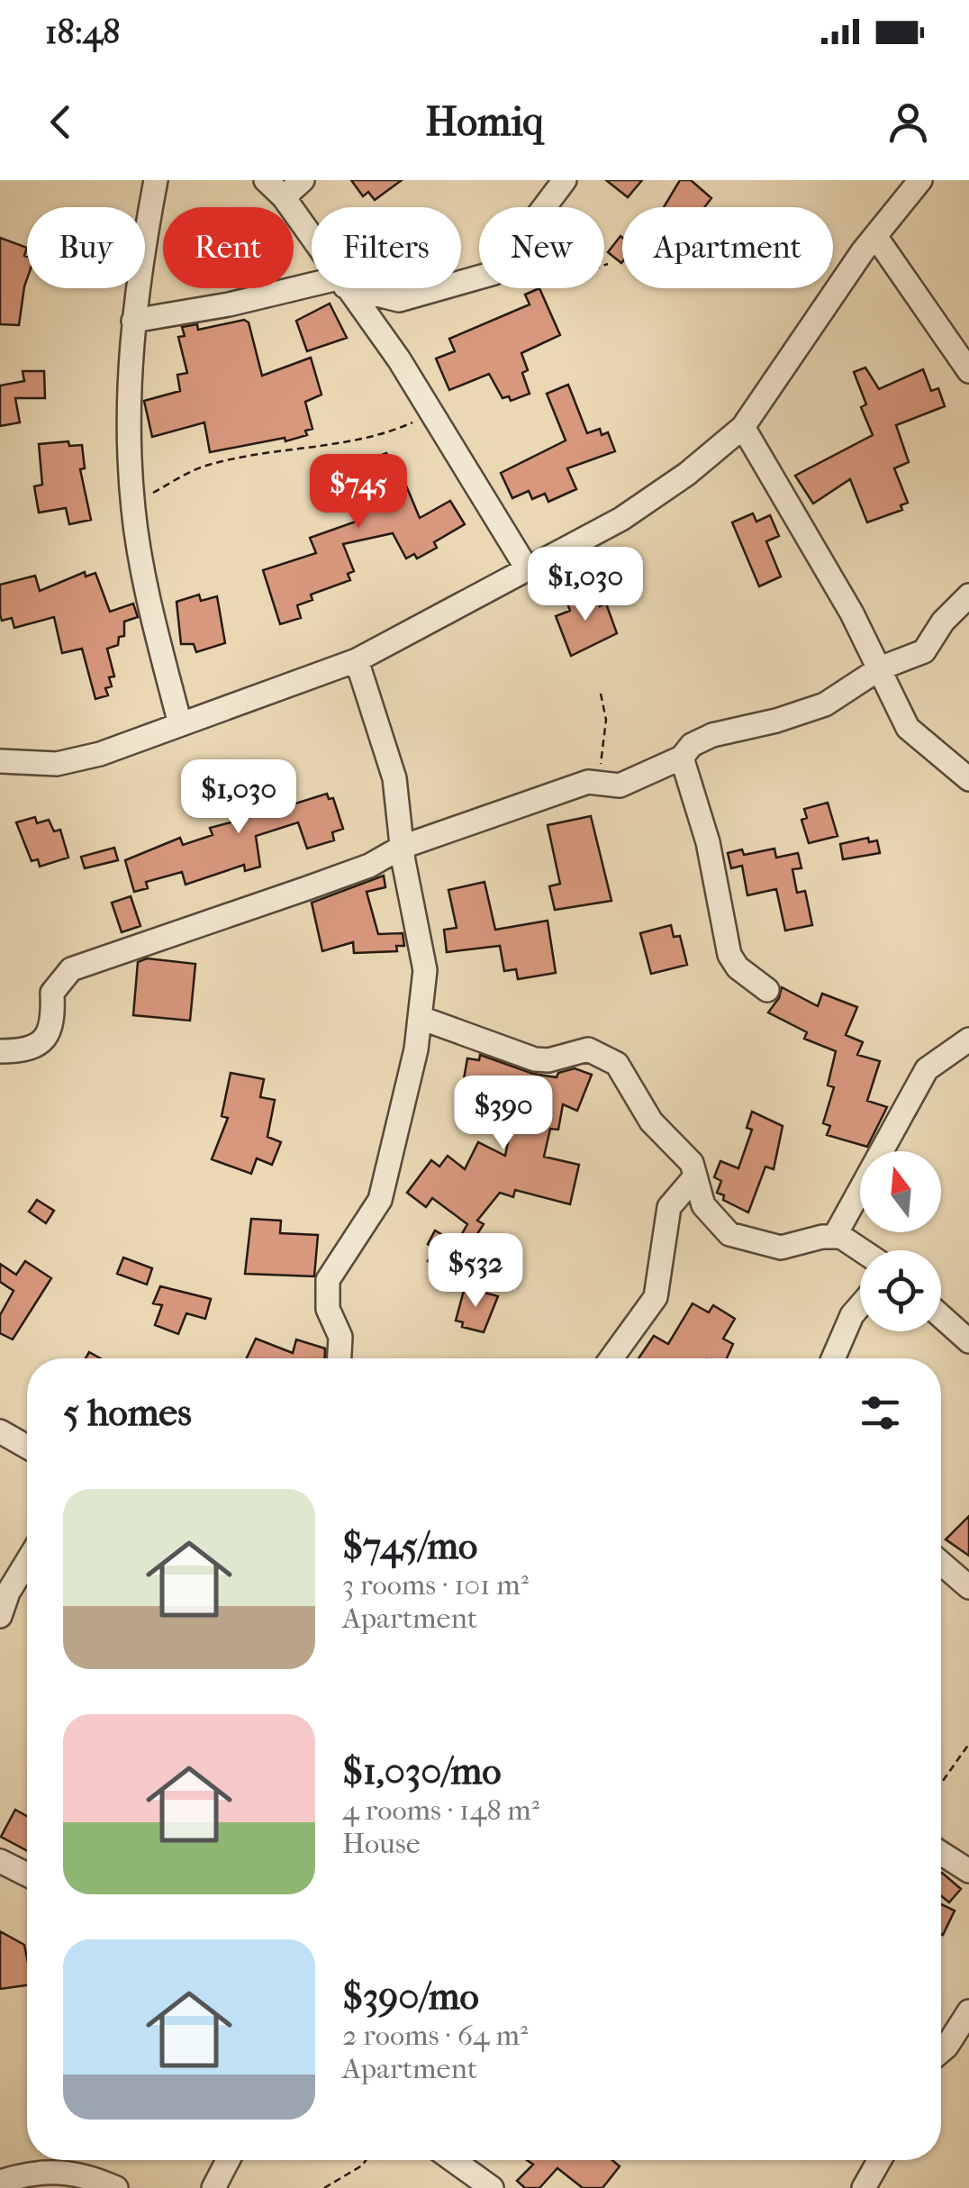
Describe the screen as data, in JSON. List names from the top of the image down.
{
  "north": "top",
  "page": {
    "status": "18:48",
    "header": "Homiq",
    "chip": [
      "Buy",
      "Rent",
      "Filters",
      "New",
      "Apartment"
    ],
    "price": [
      "$745",
      "$1,030",
      "$1,030",
      "$390",
      "$532"
    ],
    "heading": "5 homes",
    "list": [
      {
        "name": "$745/mo",
        "note": "3 rooms · 101 m² · Apartment"
      },
      {
        "name": "$1,030/mo",
        "note": "4 rooms · 148 m² · House"
      },
      {
        "name": "$390/mo",
        "note": "2 rooms · 64 m² · Apartment"
      }
    ]
  }
}
